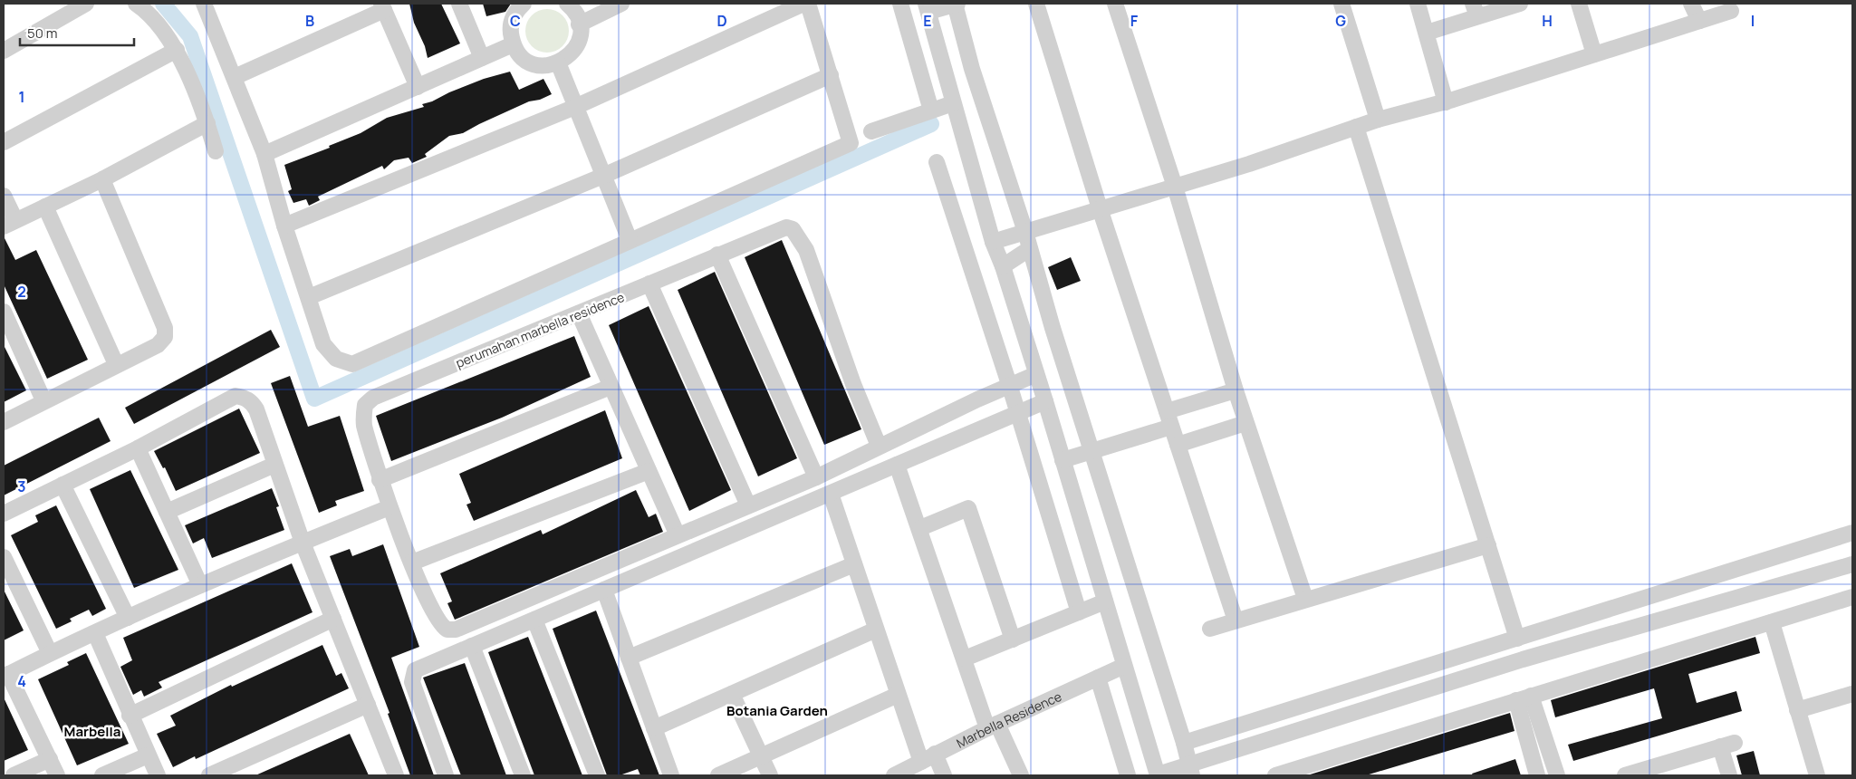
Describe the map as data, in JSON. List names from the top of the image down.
{
  "streets": {
    "street": ["perumahan marbella residence", "Marbella Residence"]
  },
  "districts": ["Botania Garden", "Marbella"],
  "scale_bar": "50 m",
  "grid": {
    "columns": [
      "B",
      "C",
      "D",
      "E",
      "F",
      "G",
      "H",
      "I"
    ],
    "rows": [
      "1",
      "2",
      "3",
      "4"
    ]
  }
}
